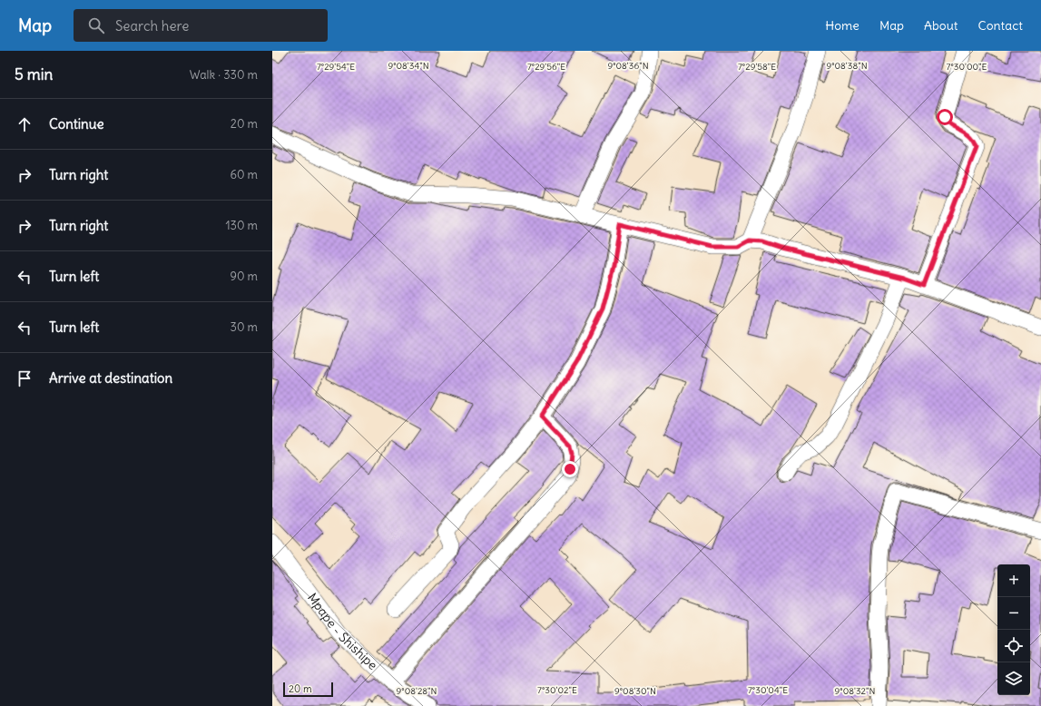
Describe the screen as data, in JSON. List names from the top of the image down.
{
  "streets": {
    "street": ["Mpape - Shishipe"]
  },
  "scale_bar": "20 m",
  "page": {
    "header": "Map",
    "search": "Search here",
    "nav": [
      "Home",
      "Map",
      "About",
      "Contact"
    ],
    "heading": ["5 min", "Walk · 330 m"],
    "list": [
      ["Continue", "20 m"],
      ["Turn right", "60 m"],
      ["Turn right", "130 m"],
      ["Turn left", "90 m"],
      ["Turn left", "30 m"],
      "Arrive at destination"
    ],
    "map_buttons": ["+", "−"],
    "scale": "20 m"
  },
  "coordinates": [
    "9°08'34\"N",
    "9°08'36\"N",
    "9°08'38\"N",
    "7°29'54\"E",
    "7°29'56\"E",
    "7°29'58\"E",
    "7°30'00\"E",
    "7°30'02\"E",
    "7°30'04\"E",
    "9°08'28\"N",
    "9°08'30\"N",
    "9°08'32\"N"
  ]
}
